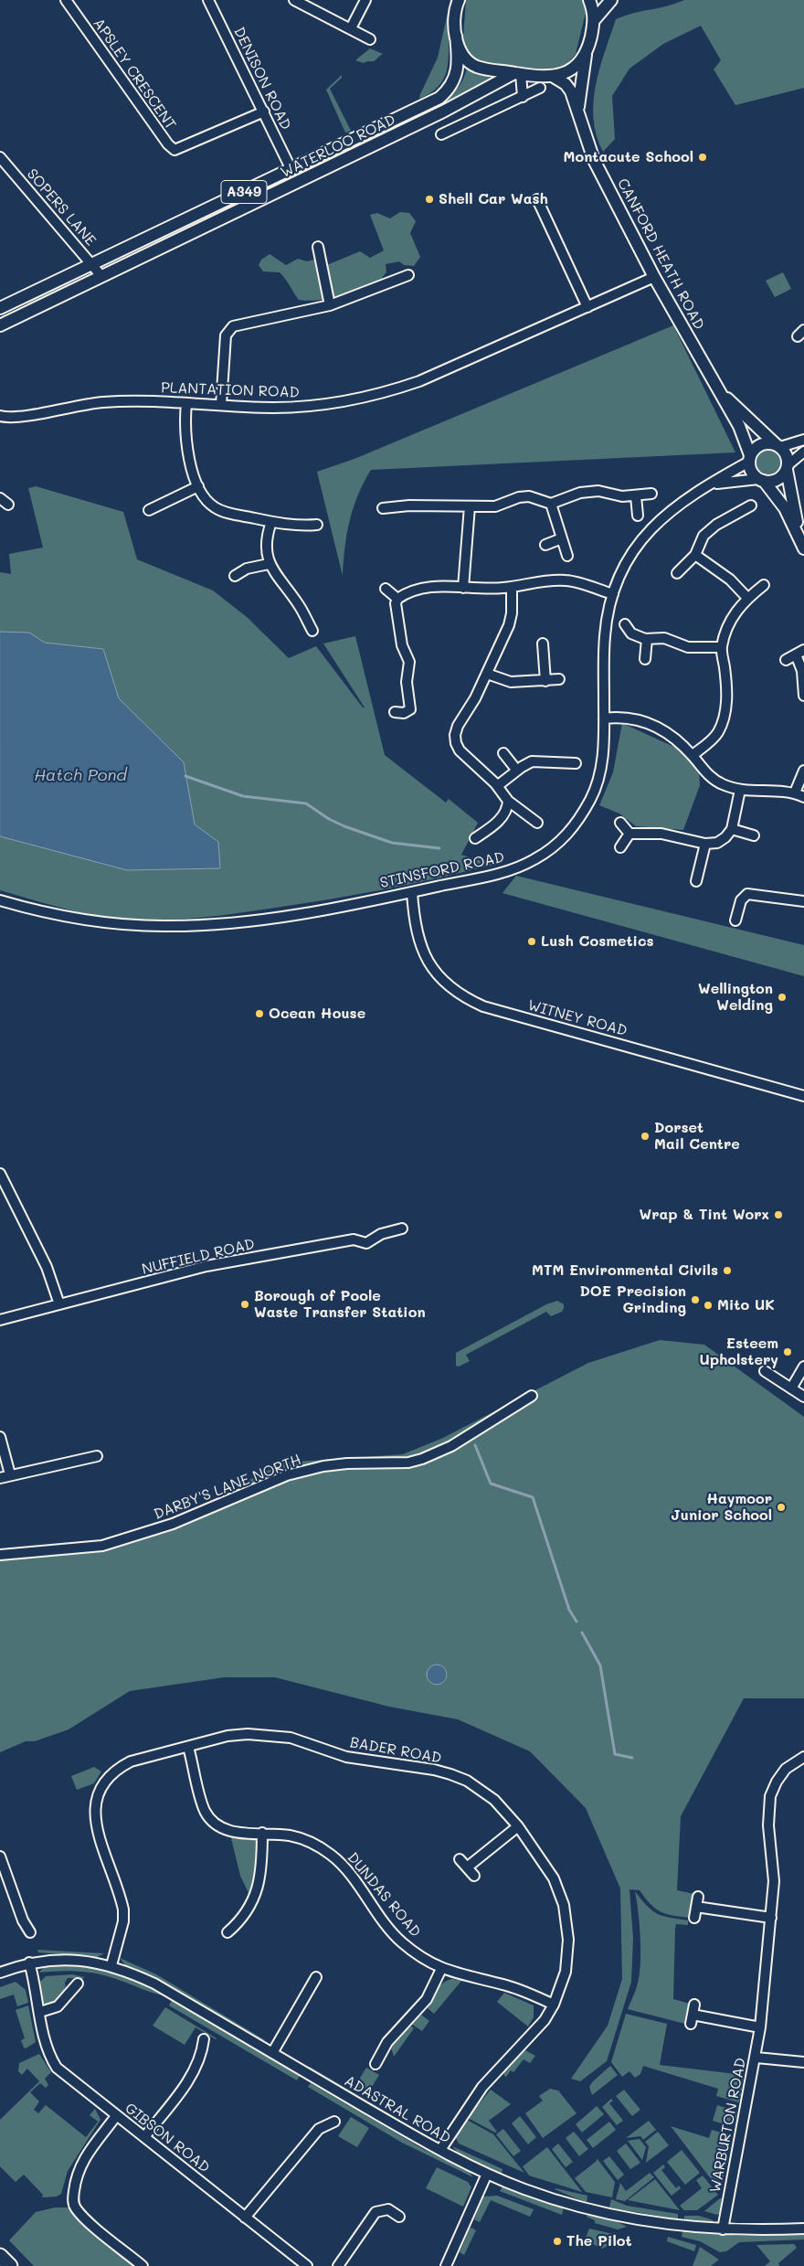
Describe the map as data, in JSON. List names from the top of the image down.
{
  "streets": {
    "main road": ["WATERLOO ROAD", "A349", "CANFORD HEATH ROAD"],
    "street": [
      "APSLEY CRESCENT",
      "DENISON ROAD",
      "SOPERS LANE",
      "PLANTATION ROAD",
      "STINSFORD ROAD",
      "WITNEY ROAD",
      "NUFFIELD ROAD",
      "DARBY'S LANE NORTH",
      "BADER ROAD",
      "DUNDAS ROAD",
      "ADASTRAL ROAD",
      "WARBURTON ROAD",
      "GIBSON ROAD"
    ]
  },
  "crossings": [
    ["APSLEY CRESCENT", "DENISON ROAD"],
    ["DENISON ROAD", "WATERLOO ROAD"],
    ["WATERLOO ROAD", "A349"],
    ["WATERLOO ROAD", "SOPERS LANE"],
    ["A349", "CANFORD HEATH ROAD"],
    ["CANFORD HEATH ROAD", "PLANTATION ROAD"],
    ["CANFORD HEATH ROAD", "STINSFORD ROAD"],
    ["STINSFORD ROAD", "WITNEY ROAD"],
    ["BADER ROAD", "DUNDAS ROAD"],
    ["BADER ROAD", "ADASTRAL ROAD"],
    ["ADASTRAL ROAD", "WARBURTON ROAD"],
    ["ADASTRAL ROAD", "GIBSON ROAD"]
  ],
  "water": ["Hatch Pond"],
  "places": [
    "Montacute School",
    "Shell Car Wash",
    "Lush Cosmetics",
    "Wellington Welding",
    "Ocean House",
    "Dorset Mail Centre",
    "Wrap & Tint Worx",
    "MTM Environmental Civils",
    "DOE Precision Grinding",
    "Borough of Poole Waste Transfer Station",
    "Mito UK",
    "Esteem Upholstery",
    "Haymoor Junior School",
    "The Pilot"
  ]
}
